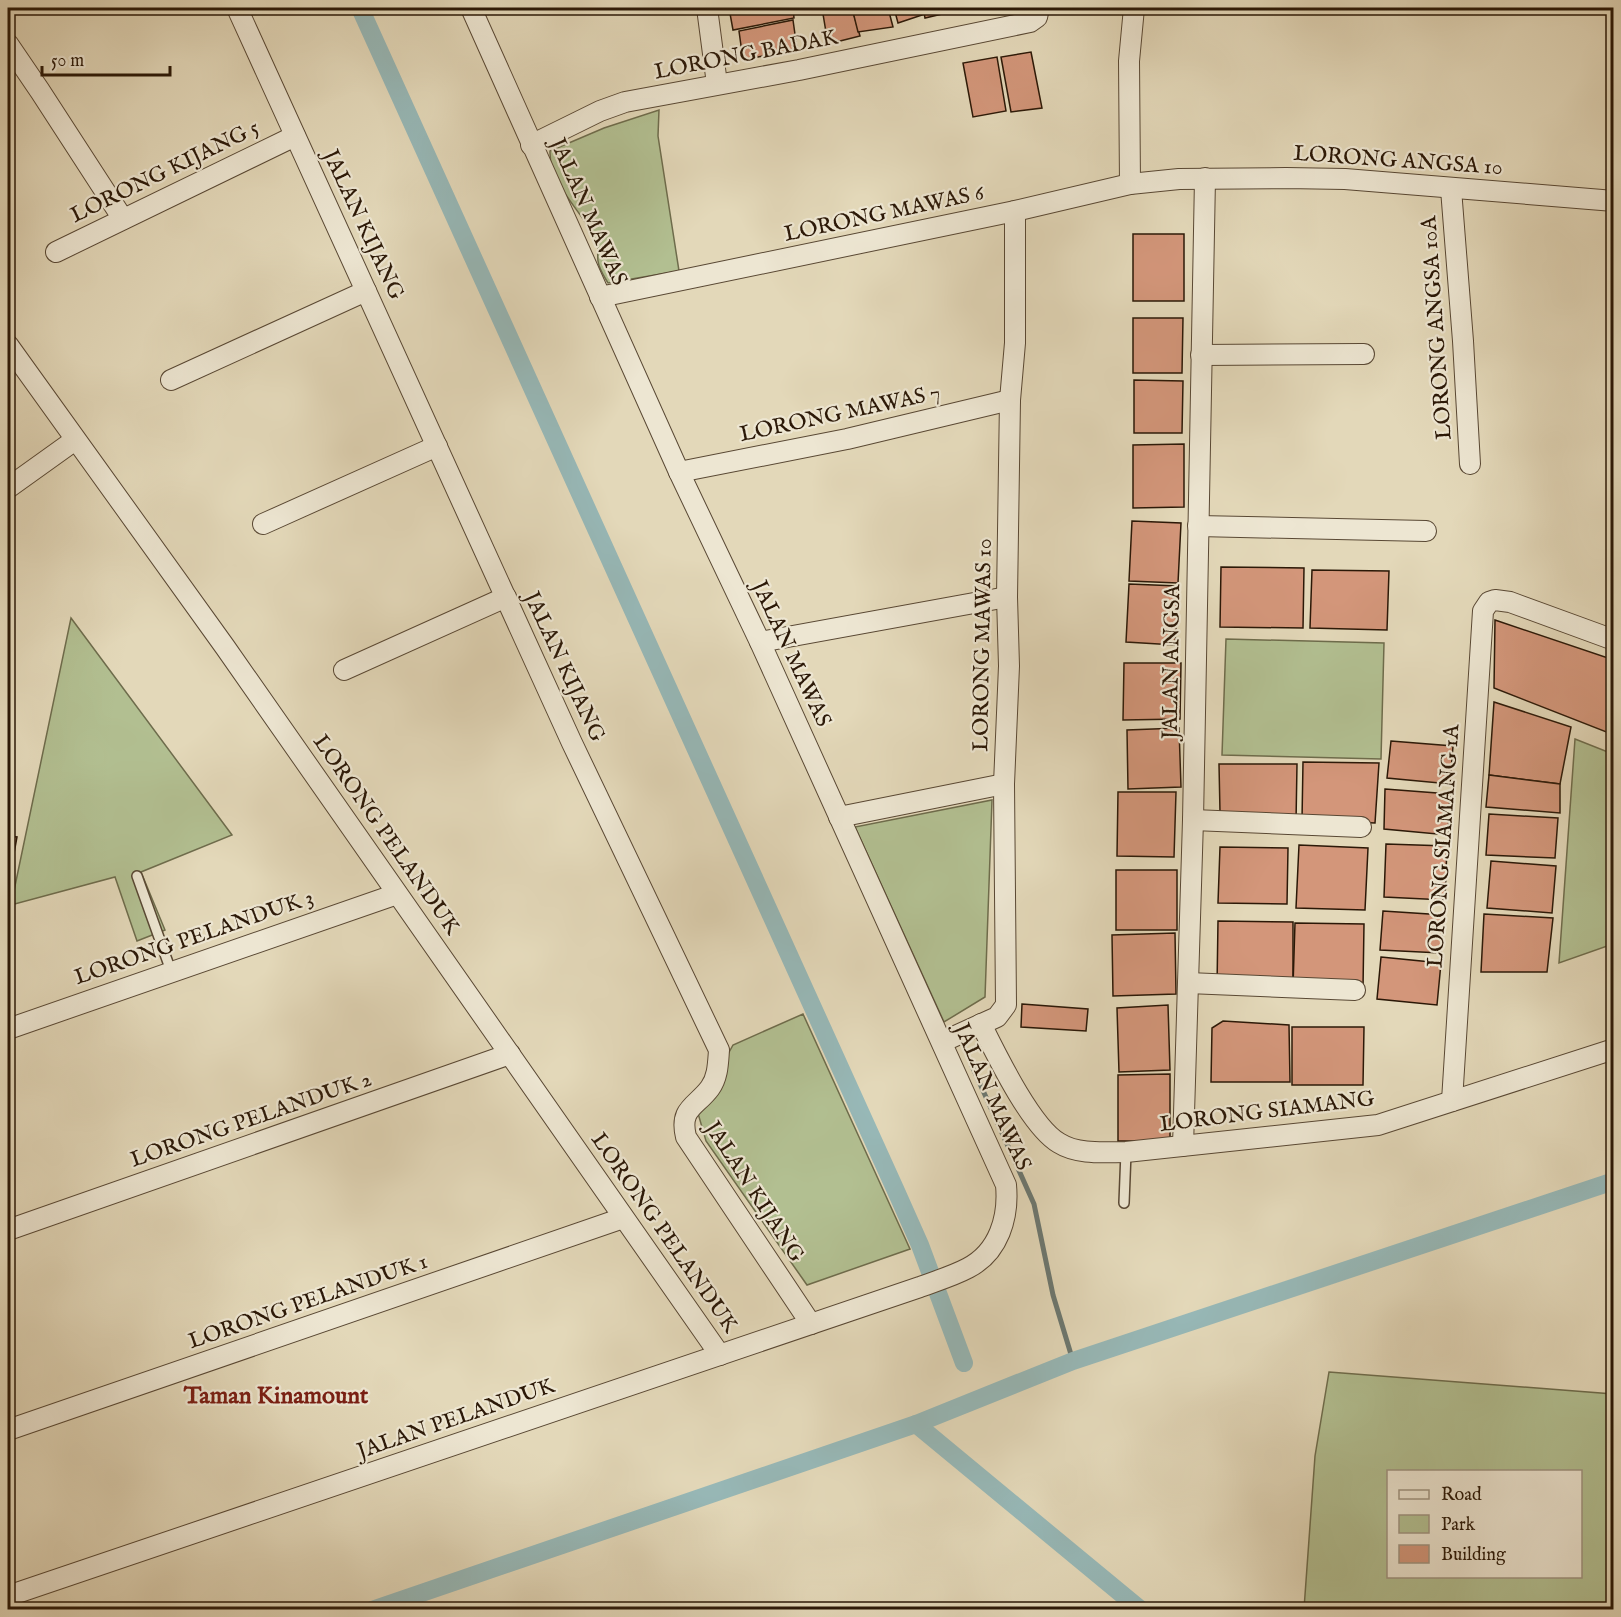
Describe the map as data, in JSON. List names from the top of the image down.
{
  "streets": {
    "street": [
      "LORONG BADAK",
      "LORONG ANGSA 10",
      "LORONG KIJANG 5",
      "JALAN MAWAS",
      "LORONG MAWAS 6",
      "JALAN KIJANG",
      "LORONG ANGSA 10A",
      "LORONG MAWAS 7",
      "LORONG MAWAS 10",
      "JALAN ANGSA",
      "LORONG PELANDUK",
      "LORONG SIAMANG 1A",
      "LORONG PELANDUK 3",
      "LORONG SIAMANG",
      "LORONG PELANDUK 2",
      "LORONG PELANDUK 1",
      "JALAN PELANDUK"
    ]
  },
  "crossings": [
    ["LORONG BADAK", "JALAN MAWAS"],
    ["LORONG ANGSA 10", "LORONG MAWAS 6"],
    ["LORONG ANGSA 10", "LORONG ANGSA 10A"],
    ["LORONG ANGSA 10", "JALAN ANGSA"],
    ["LORONG KIJANG 5", "JALAN KIJANG"],
    ["JALAN MAWAS", "LORONG MAWAS 6"],
    ["JALAN MAWAS", "LORONG MAWAS 7"],
    ["JALAN MAWAS", "LORONG MAWAS 10"],
    ["JALAN MAWAS", "JALAN PELANDUK"],
    ["LORONG MAWAS 6", "LORONG MAWAS 10"],
    ["JALAN KIJANG", "JALAN PELANDUK"],
    ["LORONG MAWAS 7", "LORONG MAWAS 10"],
    ["LORONG MAWAS 10", "LORONG SIAMANG"],
    ["JALAN ANGSA", "LORONG SIAMANG"],
    ["LORONG PELANDUK", "LORONG PELANDUK 3"],
    ["LORONG PELANDUK", "LORONG PELANDUK 2"],
    ["LORONG PELANDUK", "LORONG PELANDUK 1"],
    ["LORONG PELANDUK", "JALAN PELANDUK"],
    ["LORONG SIAMANG 1A", "LORONG SIAMANG"]
  ],
  "districts": ["Taman Kinamount"],
  "legend": ["Road", "Park", "Building"],
  "scale_bar": "50 m"
}
